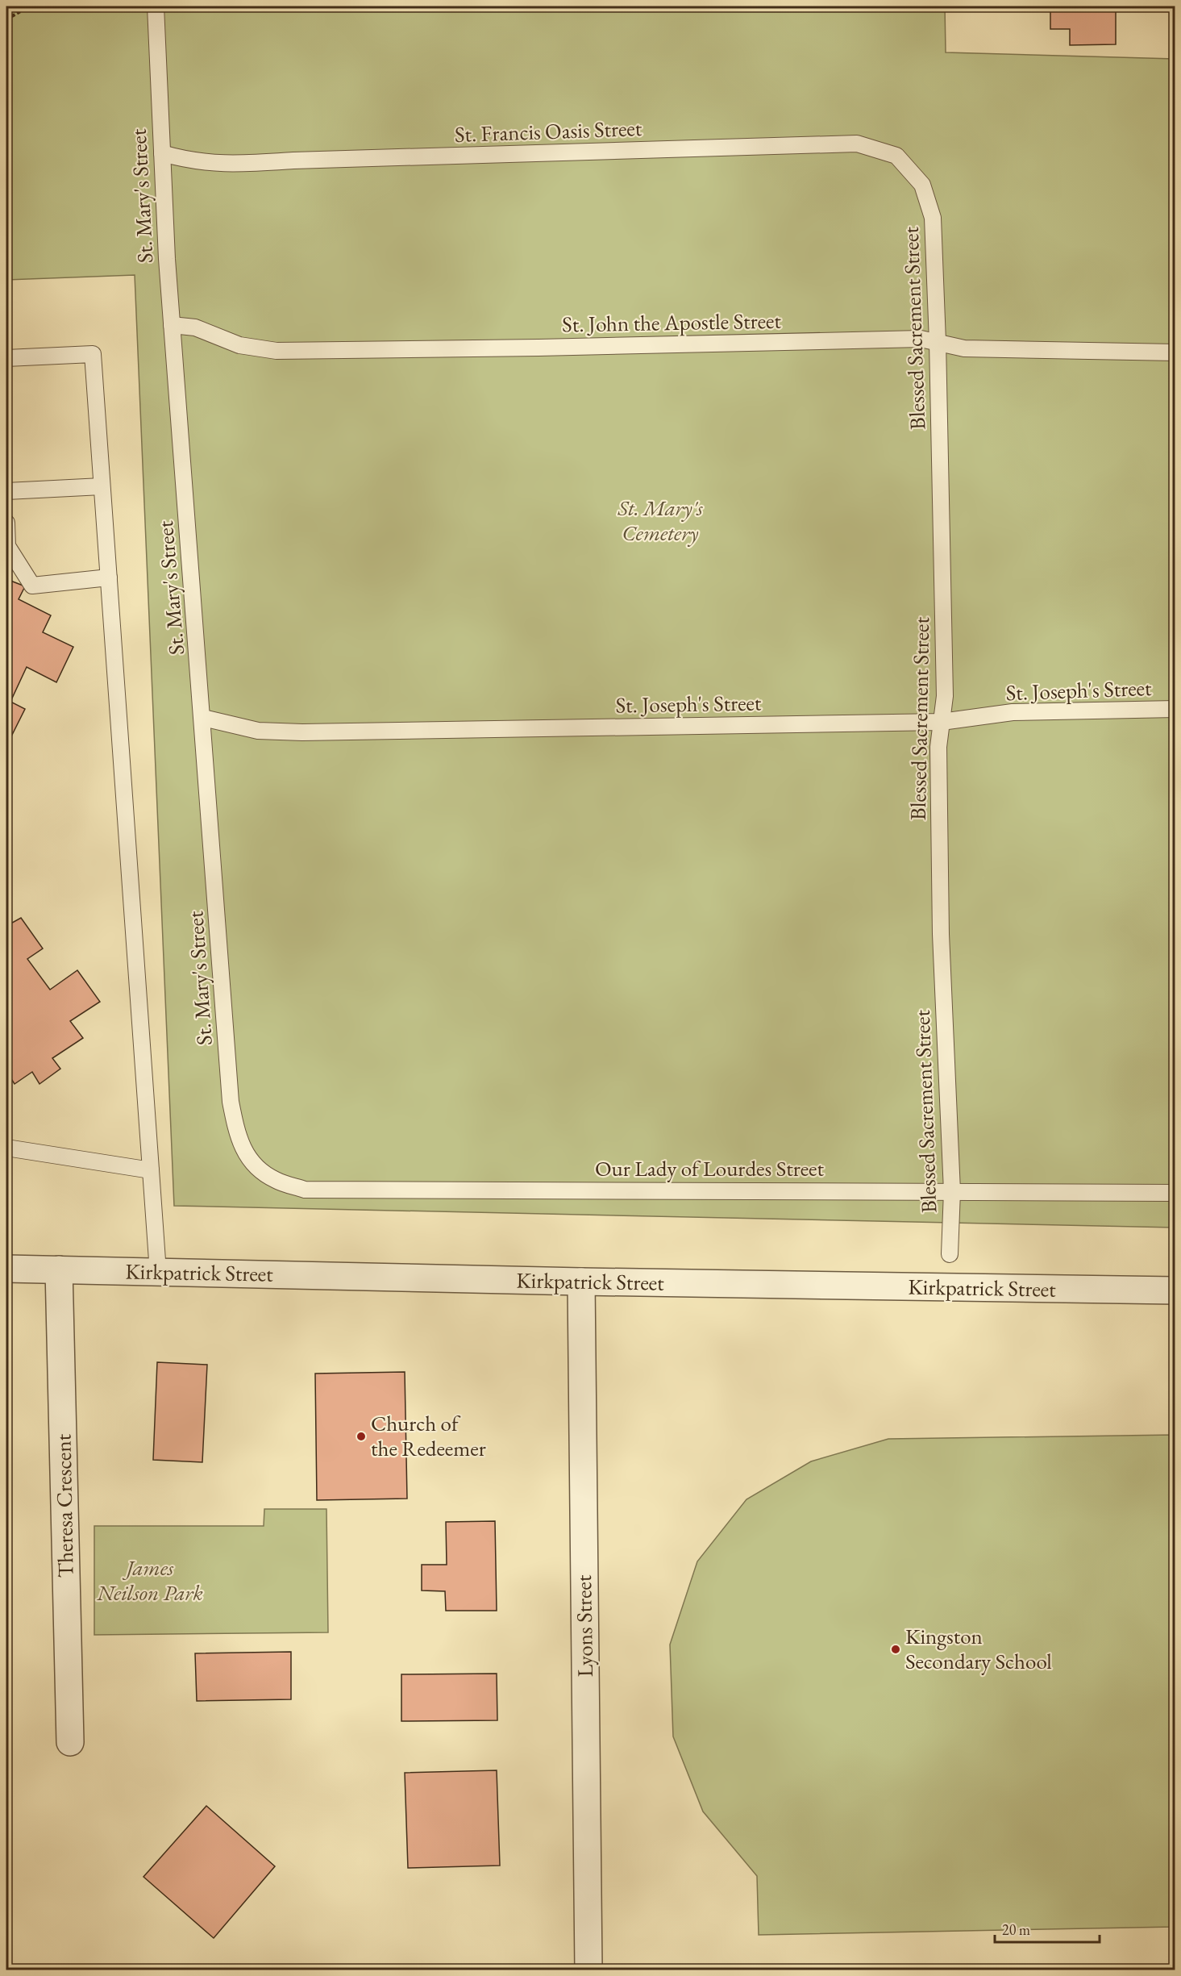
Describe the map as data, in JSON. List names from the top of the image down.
{
  "streets": {
    "street": ["Kirkpatrick Street", "Theresa Crescent", "Lyons Street"],
    "lane": [
      "St. Francis Oasis Street",
      "St. Mary's Street",
      "St. John the Apostle Street",
      "Blessed Sacrement Street",
      "St. Joseph's Street",
      "Our Lady of Lourdes Street"
    ]
  },
  "crossings": [
    ["St. Francis Oasis Street", "St. Mary's Street"],
    ["St. Francis Oasis Street", "Blessed Sacrement Street"],
    ["St. Mary's Street", "St. John the Apostle Street"],
    ["St. Mary's Street", "St. Joseph's Street"],
    ["St. Mary's Street", "Our Lady of Lourdes Street"],
    ["St. John the Apostle Street", "Blessed Sacrement Street"],
    ["Blessed Sacrement Street", "St. Joseph's Street"],
    ["Blessed Sacrement Street", "Our Lady of Lourdes Street"],
    ["Kirkpatrick Street", "Theresa Crescent"],
    ["Kirkpatrick Street", "Lyons Street"]
  ],
  "parks": ["St. Mary's Cemetery", "James Neilson Park"],
  "places": ["Church of the Redeemer", "Kingston Secondary School"],
  "scale_bar": "20 m"
}
